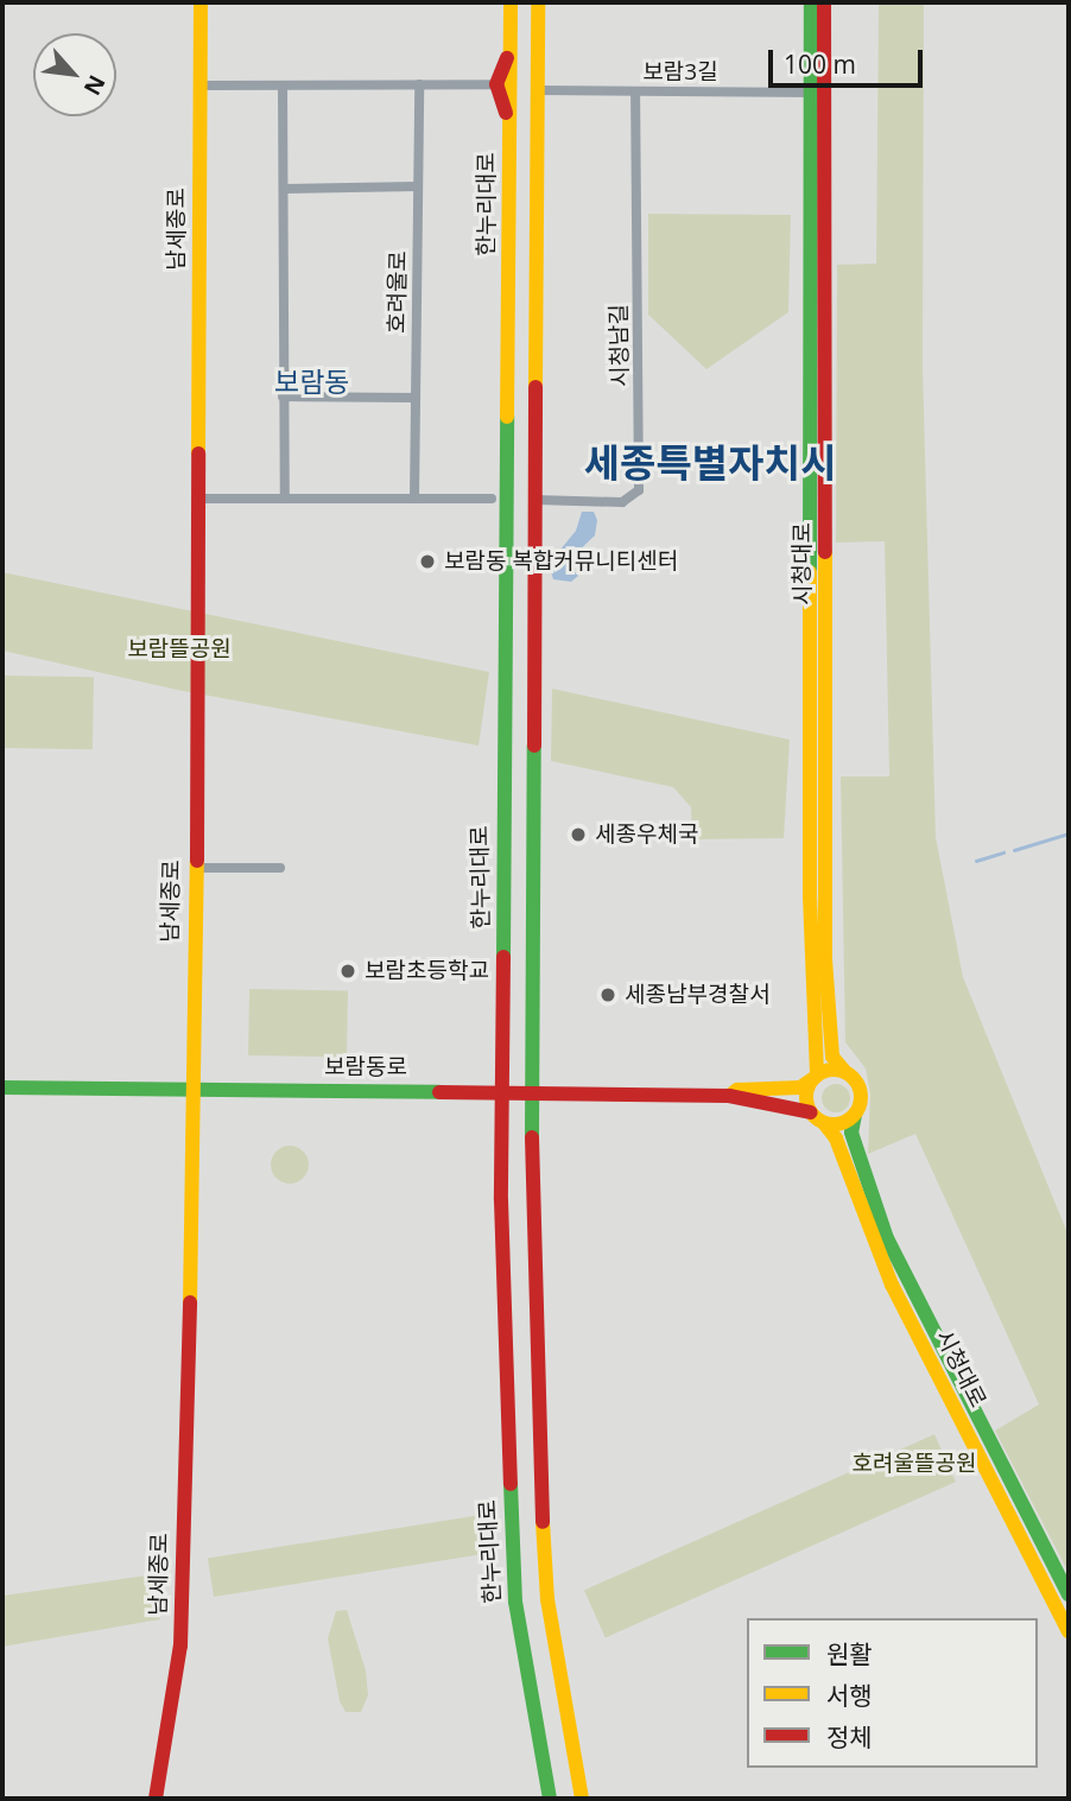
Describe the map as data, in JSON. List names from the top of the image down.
{
  "streets": {
    "street": [
      "보람3길",
      "한누리대로",
      "남세종로",
      "호려울로",
      "시청남길",
      "시청대로",
      "보람동로"
    ]
  },
  "crossings": [
    ["보람3길", "시청남길"],
    ["보람3길", "시청대로"],
    ["한누리대로", "보람동로"],
    ["남세종로", "보람동로"]
  ],
  "districts": ["보람동", "세종특별자치시"],
  "parks": ["보람뜰공원", "호려울뜰공원"],
  "places": [
    "보람동 복합커뮤니티센터",
    "세종우체국",
    "보람초등학교",
    "세종남부경찰서"
  ],
  "legend": ["원활", "서행", "정체"],
  "scale_bar": "100 m",
  "north": "bottom right"
}
